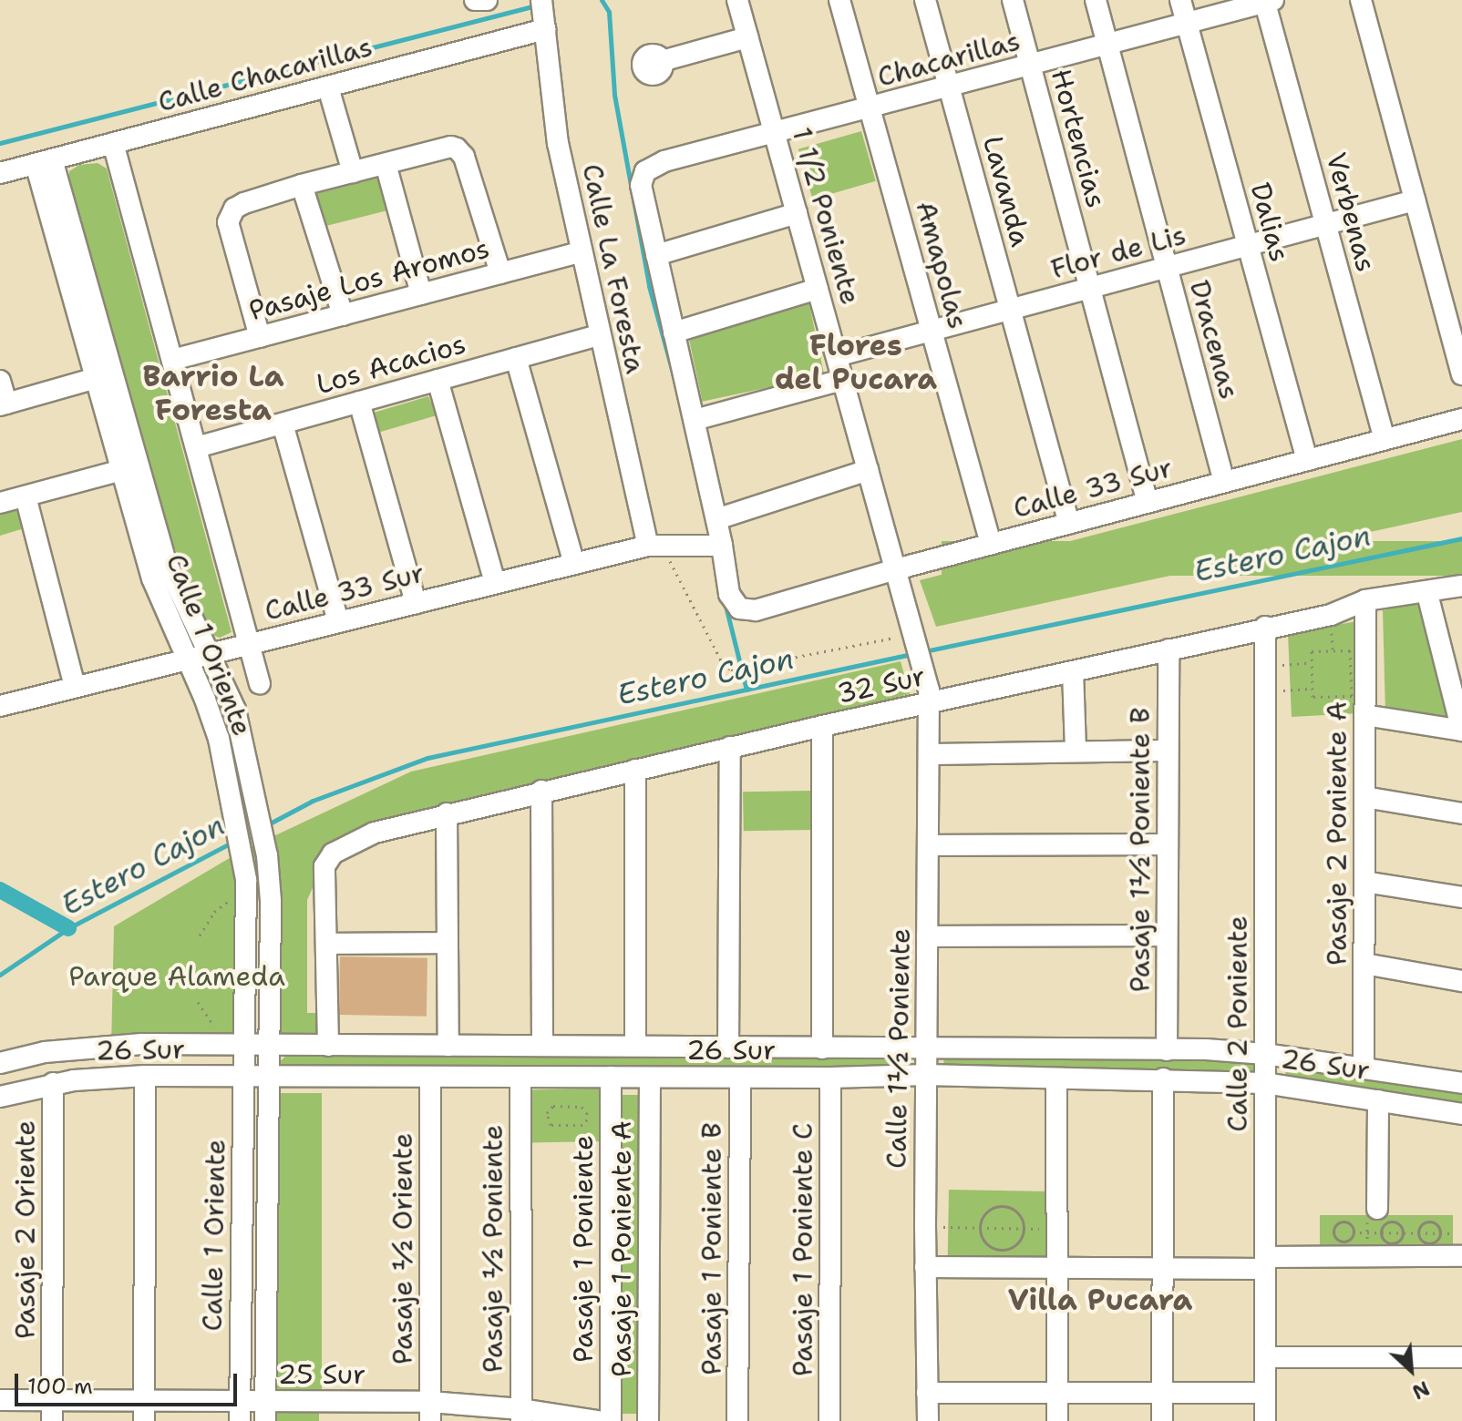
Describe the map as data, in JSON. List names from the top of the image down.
{
  "streets": {
    "street": [
      "Chacarillas",
      "Calle Chacarillas",
      "Hortencias",
      "Lavanda",
      "Verbenas",
      "1 1/2 Poniente",
      "Dalias",
      "Flor de Lis",
      "Amapolas",
      "Calle La Foresta",
      "Pasaje Los Aromos",
      "Dracenas",
      "Los Acacios",
      "Calle 33 Sur",
      "Calle 1 Oriente",
      "32 Sur",
      "Pasaje 2 Poniente A",
      "Pasaje 1½ Poniente B",
      "Calle 2 Poniente",
      "Calle 1½ Poniente",
      "26 Sur",
      "Pasaje 2 Oriente",
      "Pasaje ½ Oriente",
      "Pasaje ½ Poniente",
      "Pasaje 1 Poniente",
      "Pasaje 1 Poniente A",
      "Pasaje 1 Poniente B",
      "Pasaje 1 Poniente C",
      "25 Sur"
    ]
  },
  "crossings": [
    ["Chacarillas", "Hortencias"],
    ["Chacarillas", "Lavanda"],
    ["Chacarillas", "Verbenas"],
    ["Chacarillas", "1 1/2 Poniente"],
    ["Chacarillas", "Dalias"],
    ["Chacarillas", "Amapolas"],
    ["Chacarillas", "Dracenas"],
    ["Calle Chacarillas", "Calle La Foresta"],
    ["Calle Chacarillas", "Calle 1 Oriente"],
    ["Hortencias", "Flor de Lis"],
    ["Hortencias", "Calle 33 Sur"],
    ["Lavanda", "Flor de Lis"],
    ["Lavanda", "Calle 33 Sur"],
    ["Verbenas", "Flor de Lis"],
    ["Verbenas", "Calle 33 Sur"],
    ["1 1/2 Poniente", "Flor de Lis"],
    ["1 1/2 Poniente", "Calle 33 Sur"],
    ["1 1/2 Poniente", "Calle 1½ Poniente"],
    ["Dalias", "Flor de Lis"],
    ["Dalias", "Calle 33 Sur"],
    ["Flor de Lis", "Amapolas"],
    ["Flor de Lis", "Dracenas"],
    ["Amapolas", "Calle 33 Sur"],
    ["Calle La Foresta", "Pasaje Los Aromos"],
    ["Calle La Foresta", "Los Acacios"],
    ["Calle La Foresta", "Calle 33 Sur"],
    ["Pasaje Los Aromos", "Calle 1 Oriente"],
    ["Dracenas", "Calle 33 Sur"],
    ["Los Acacios", "Calle 1 Oriente"],
    ["Calle 33 Sur", "Calle 1 Oriente"],
    ["Calle 1 Oriente", "26 Sur"],
    ["Calle 1 Oriente", "25 Sur"],
    ["32 Sur", "Pasaje 2 Poniente A"],
    ["32 Sur", "Pasaje 1½ Poniente B"],
    ["32 Sur", "Calle 2 Poniente"],
    ["32 Sur", "Calle 1½ Poniente"],
    ["Pasaje 2 Poniente A", "26 Sur"],
    ["Pasaje 1½ Poniente B", "26 Sur"],
    ["Calle 2 Poniente", "26 Sur"],
    ["Calle 1½ Poniente", "26 Sur"],
    ["26 Sur", "Pasaje 2 Oriente"],
    ["26 Sur", "Pasaje ½ Oriente"],
    ["26 Sur", "Pasaje ½ Poniente"],
    ["26 Sur", "Pasaje 1 Poniente"],
    ["26 Sur", "Pasaje 1 Poniente A"],
    ["26 Sur", "Pasaje 1 Poniente B"],
    ["26 Sur", "Pasaje 1 Poniente C"],
    ["Pasaje 2 Oriente", "25 Sur"],
    ["Pasaje ½ Oriente", "25 Sur"],
    ["Pasaje ½ Poniente", "25 Sur"]
  ],
  "districts": ["Flores del Pucara", "Barrio La Foresta", "Villa Pucara"],
  "water": ["Estero Cajon"],
  "parks": ["Parque Alameda"],
  "scale_bar": "100 m",
  "north": "bottom right"
}
